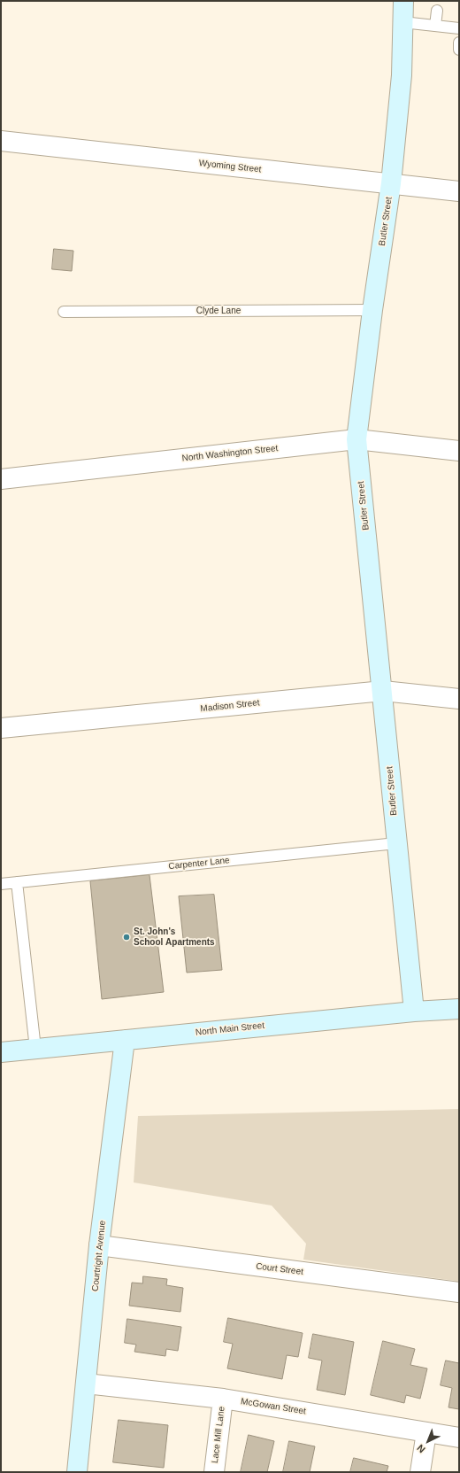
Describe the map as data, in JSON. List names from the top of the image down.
{
  "streets": {
    "main road": ["Butler Street", "North Main Street", "Courtright Avenue"],
    "street": [
      "Wyoming Street",
      "North Washington Street",
      "Madison Street",
      "Court Street",
      "McGowan Street",
      "Lace Mill Lane"
    ],
    "lane": ["Clyde Lane", "Carpenter Lane"]
  },
  "crossings": [
    ["Wyoming Street", "Butler Street"],
    ["Butler Street", "Clyde Lane"],
    ["Butler Street", "North Washington Street"],
    ["Butler Street", "Madison Street"],
    ["Butler Street", "Carpenter Lane"],
    ["Butler Street", "North Main Street"],
    ["North Main Street", "Courtright Avenue"],
    ["Courtright Avenue", "Court Street"],
    ["Courtright Avenue", "McGowan Street"],
    ["McGowan Street", "Lace Mill Lane"]
  ],
  "places": ["St. John's School Apartments"],
  "north": "bottom left"
}
